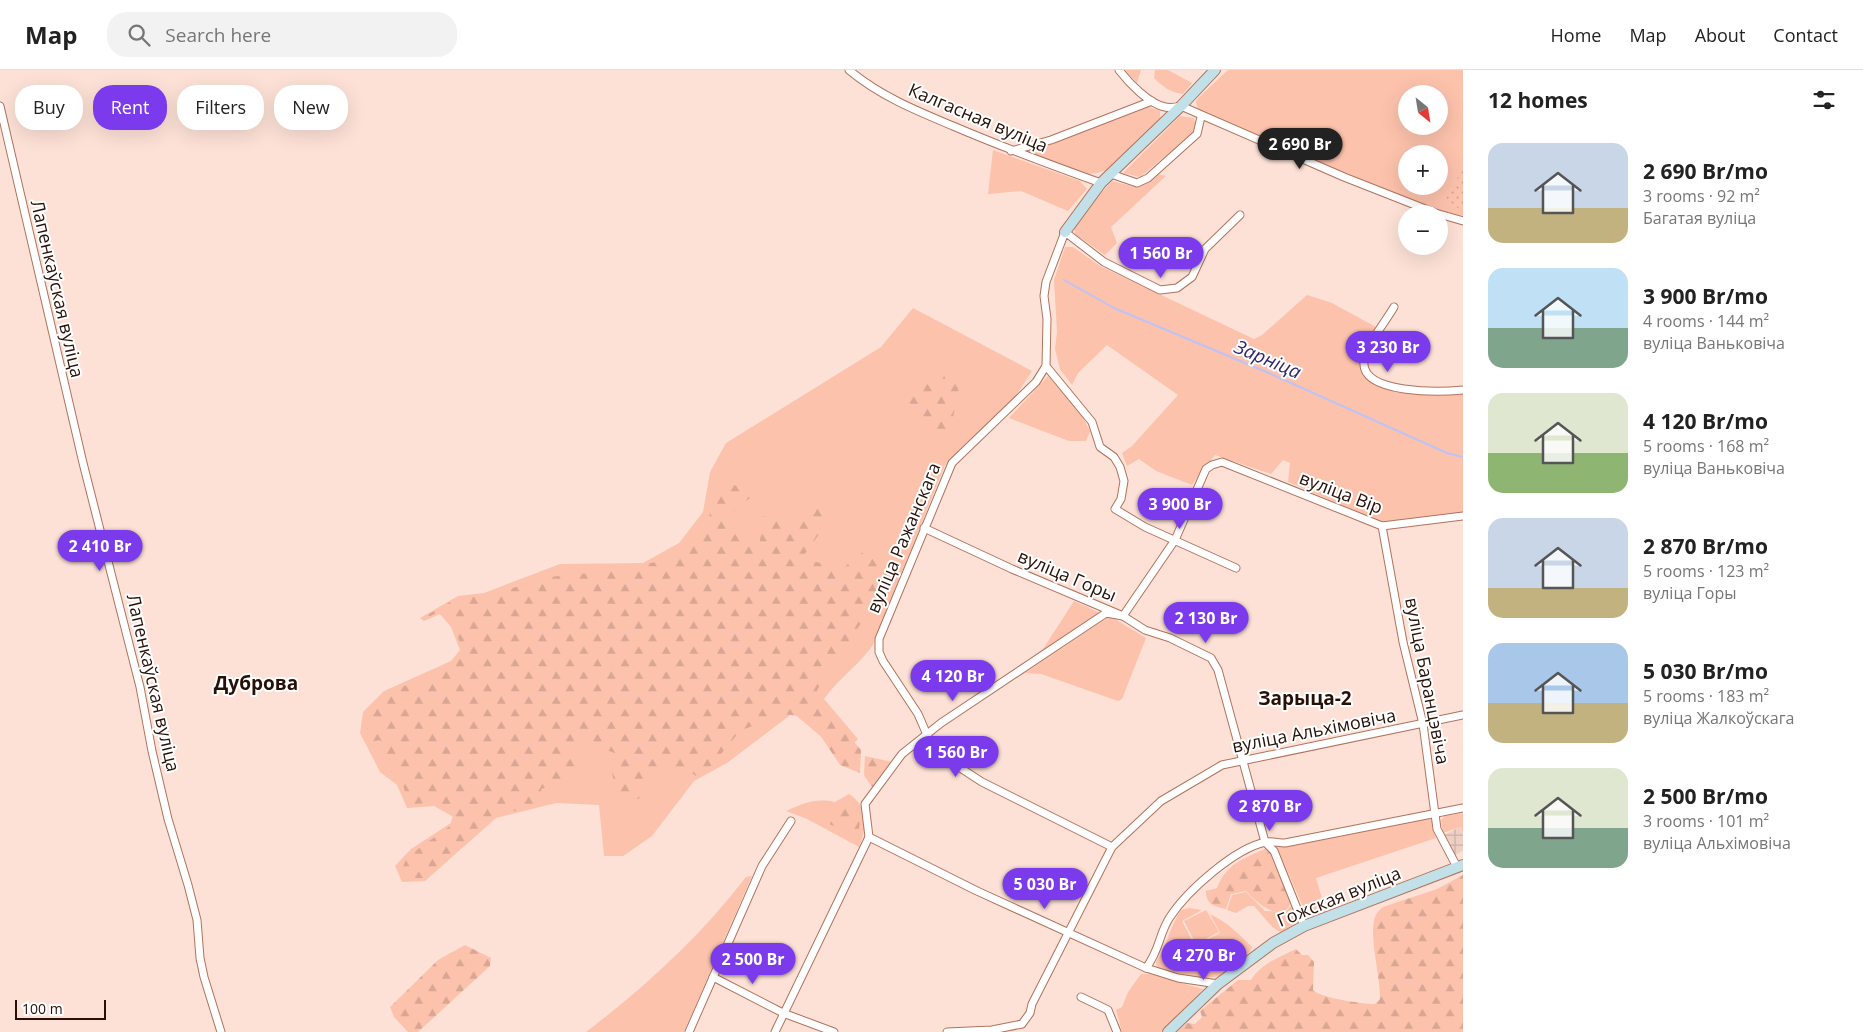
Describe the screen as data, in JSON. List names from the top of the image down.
{
  "streets": {
    "street": [
      "Калгасная вуліца",
      "Лапенкаўская вуліца",
      "вуліца Вір",
      "вуліца Ражанскага",
      "вуліца Горы",
      "вуліца Баранцэвіча",
      "вуліца Альхімовіча",
      "Гожская вуліца"
    ]
  },
  "crossings": [
    ["вуліца Вір", "вуліца Баранцэвіча"],
    ["вуліца Ражанскага", "вуліца Горы"],
    ["вуліца Горы", "вуліца Альхімовіча"],
    ["вуліца Горы", "Гожская вуліца"],
    ["вуліца Баранцэвіча", "вуліца Альхімовіча"],
    ["вуліца Баранцэвіча", "Гожская вуліца"]
  ],
  "districts": ["Дуброва", "Зарыца-2"],
  "water": ["Зарніца"],
  "scale_bar": "100 m",
  "north": "bottom right",
  "page": {
    "header": "Map",
    "search": "Search here",
    "nav": [
      "Home",
      "Map",
      "About",
      "Contact"
    ],
    "heading": "12 homes",
    "map_buttons": ["+", "−"],
    "chip": [
      "Buy",
      "Rent",
      "Filters",
      "New"
    ],
    "price": [
      "2 690 Br",
      "1 560 Br",
      "3 230 Br",
      "3 900 Br",
      "2 410 Br",
      "2 130 Br",
      "4 120 Br",
      "1 560 Br",
      "2 870 Br",
      "5 030 Br",
      "4 270 Br",
      "2 500 Br"
    ],
    "list": [
      {
        "name": "2 690 Br/mo",
        "note": "3 rooms · 92 m² · Багатая вуліца"
      },
      {
        "name": "3 900 Br/mo",
        "note": "4 rooms · 144 m² · вуліца Ваньковіча"
      },
      {
        "name": "4 120 Br/mo",
        "note": "5 rooms · 168 m² · вуліца Ваньковіча"
      },
      {
        "name": "2 870 Br/mo",
        "note": "5 rooms · 123 m² · вуліца Горы"
      },
      {
        "name": "5 030 Br/mo",
        "note": "5 rooms · 183 m² · вуліца Жалкоўскага"
      },
      {
        "name": "2 500 Br/mo",
        "note": "3 rooms · 101 m² · вуліца Альхімовіча"
      }
    ],
    "scale": "100 m"
  }
}
